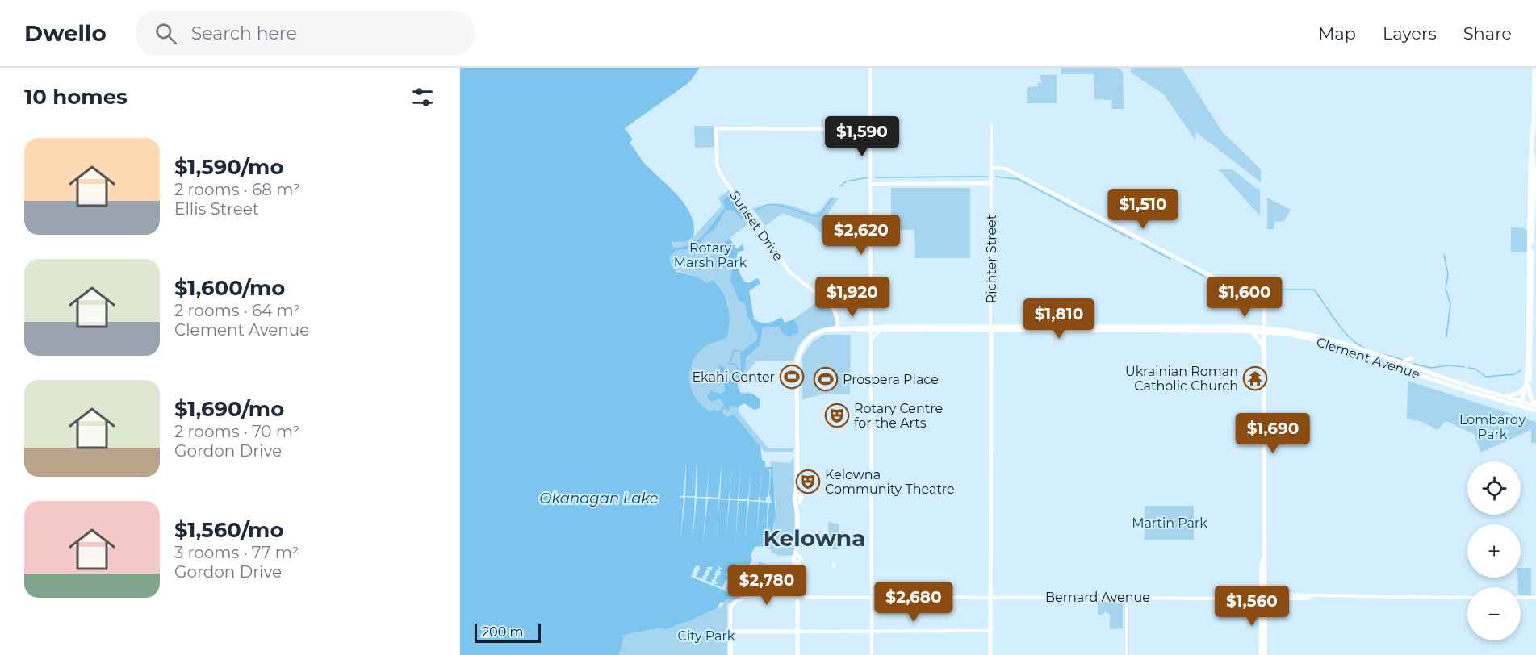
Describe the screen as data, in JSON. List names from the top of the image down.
{
  "streets": {
    "main road": ["Richter Street", "Clement Avenue"],
    "street": ["Sunset Drive", "Bernard Avenue"]
  },
  "crossings": [
    ["Sunset Drive", "Clement Avenue"],
    ["Richter Street", "Clement Avenue"],
    ["Richter Street", "Bernard Avenue"],
    ["Clement Avenue", "Bernard Avenue"]
  ],
  "districts": ["Kelowna"],
  "water": ["Okanagan Lake"],
  "parks": [
    "Rotary Marsh Park",
    "Lombardy Park",
    "Martin Park",
    "City Park"
  ],
  "places": {
    "sports": ["Ekahi Center", "Prospera Place"],
    "temple": ["Ukrainian Roman Catholic Church"],
    "theatre": ["Rotary Centre for the Arts", "Kelowna Community Theatre"]
  },
  "scale_bar": "200 m",
  "page": {
    "header": "Dwello",
    "search": "Search here",
    "nav": ["Map", "Layers", "Share"],
    "heading": "10 homes",
    "price": [
      "$1,590",
      "$1,510",
      "$2,620",
      "$1,920",
      "$1,600",
      "$1,810",
      "$1,690",
      "$2,780",
      "$2,680",
      "$1,560"
    ],
    "list": [
      {
        "name": "$1,590/mo",
        "note": "2 rooms · 68 m² · Ellis Street"
      },
      {
        "name": "$1,600/mo",
        "note": "2 rooms · 64 m² · Clement Avenue"
      },
      {
        "name": "$1,690/mo",
        "note": "2 rooms · 70 m² · Gordon Drive"
      },
      {
        "name": "$1,560/mo",
        "note": "3 rooms · 77 m² · Gordon Drive"
      }
    ],
    "map_buttons": ["+", "−"],
    "scale": "200 m"
  }
}
